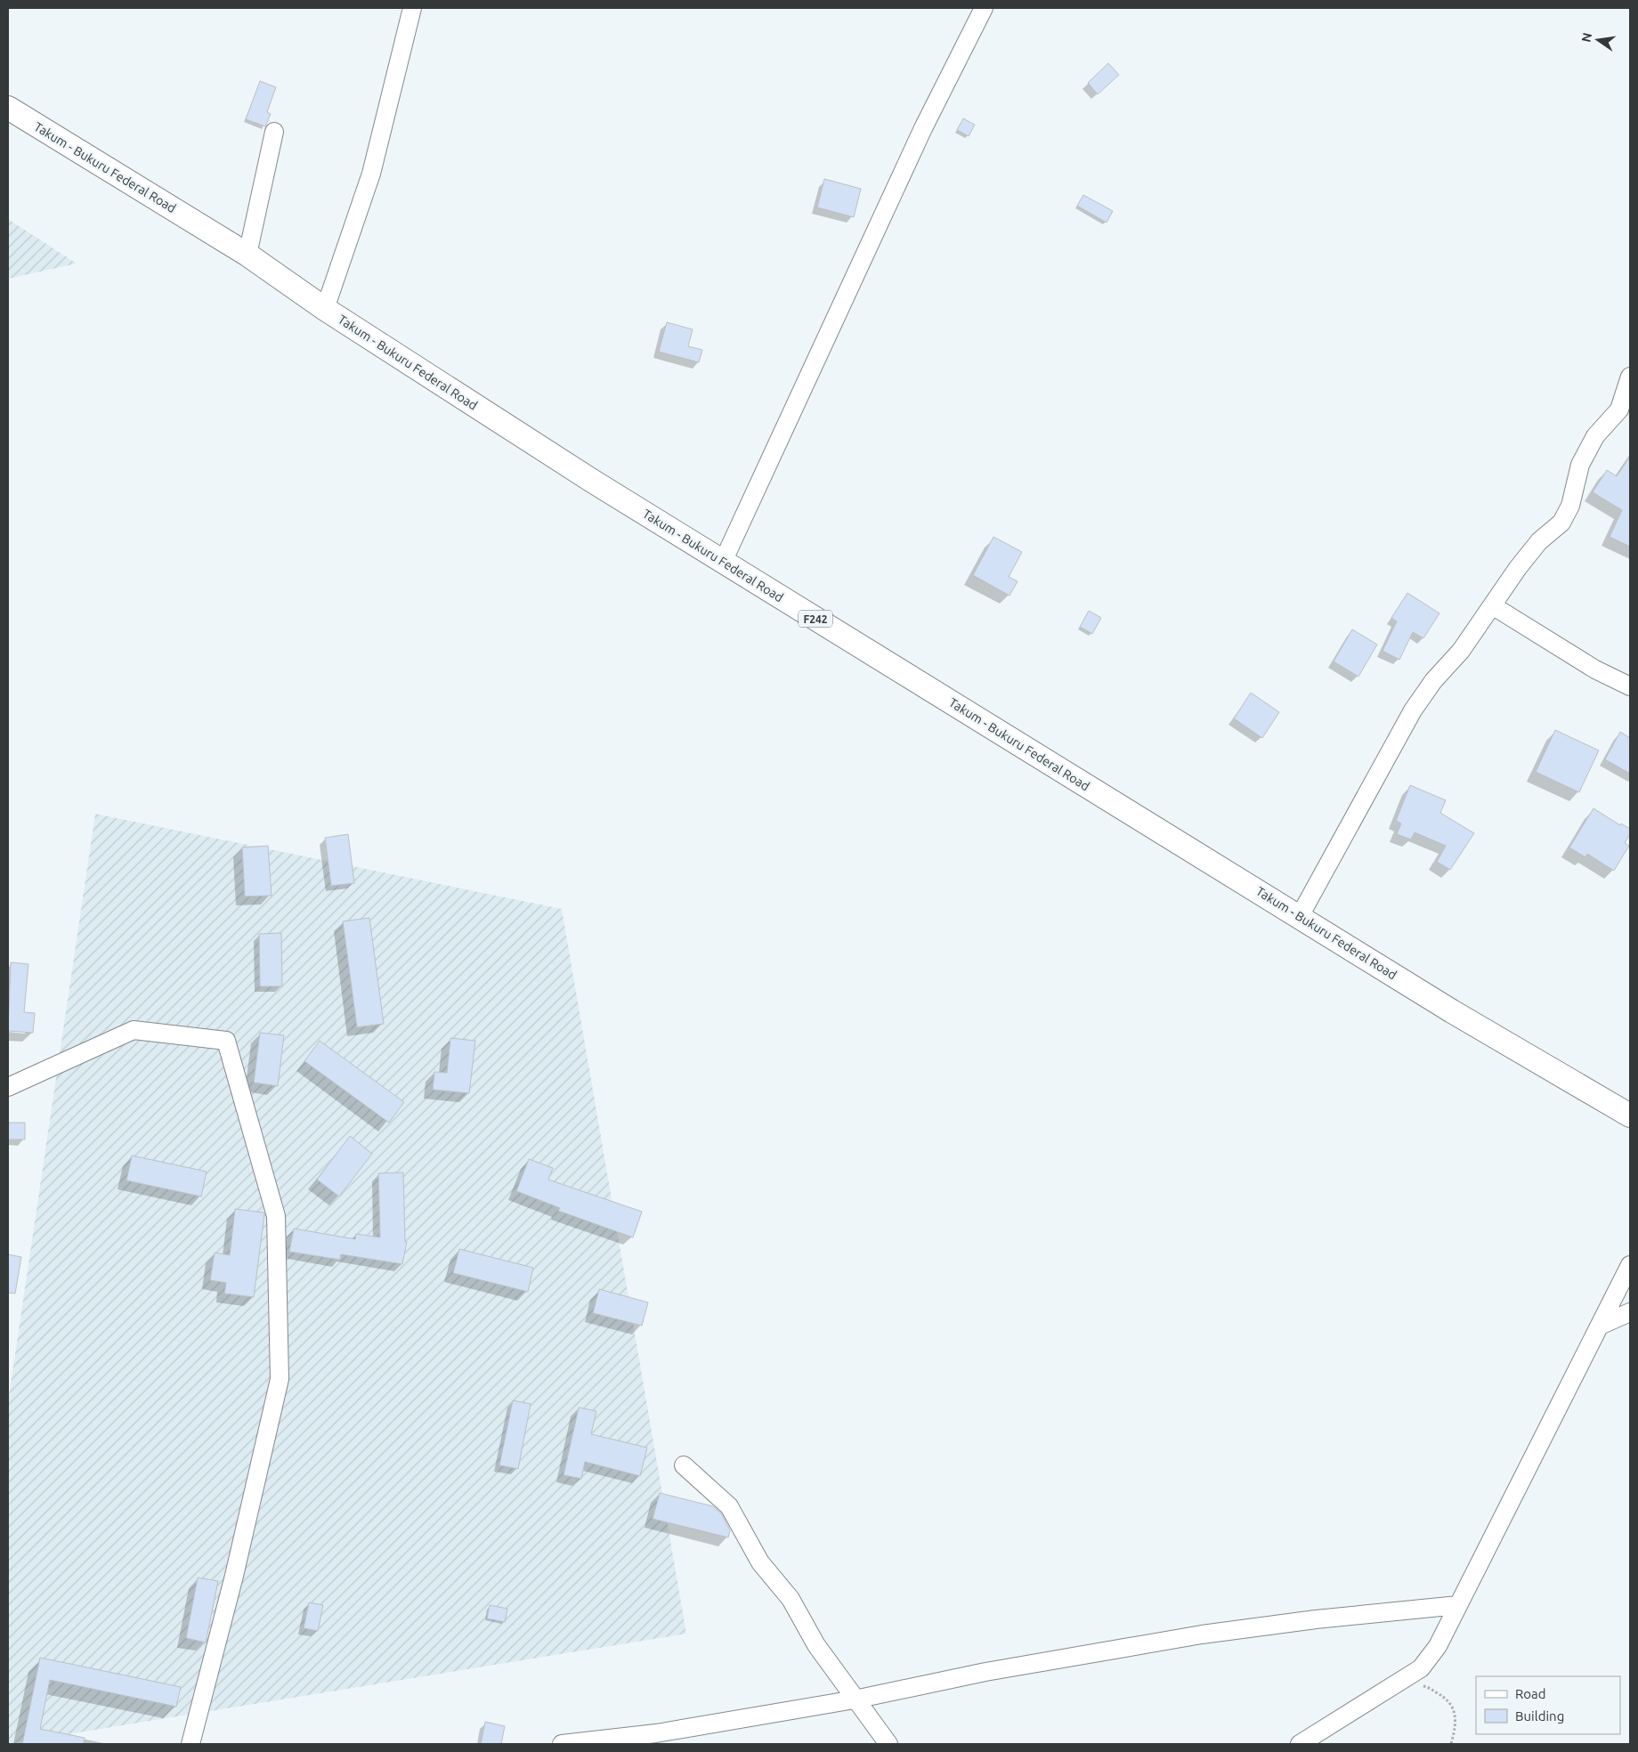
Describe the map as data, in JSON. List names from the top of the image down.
{
  "streets": {
    "main road": ["Takum - Bukuru Federal Road", "F242"]
  },
  "legend": ["Road", "Building"],
  "north": "left"
}
